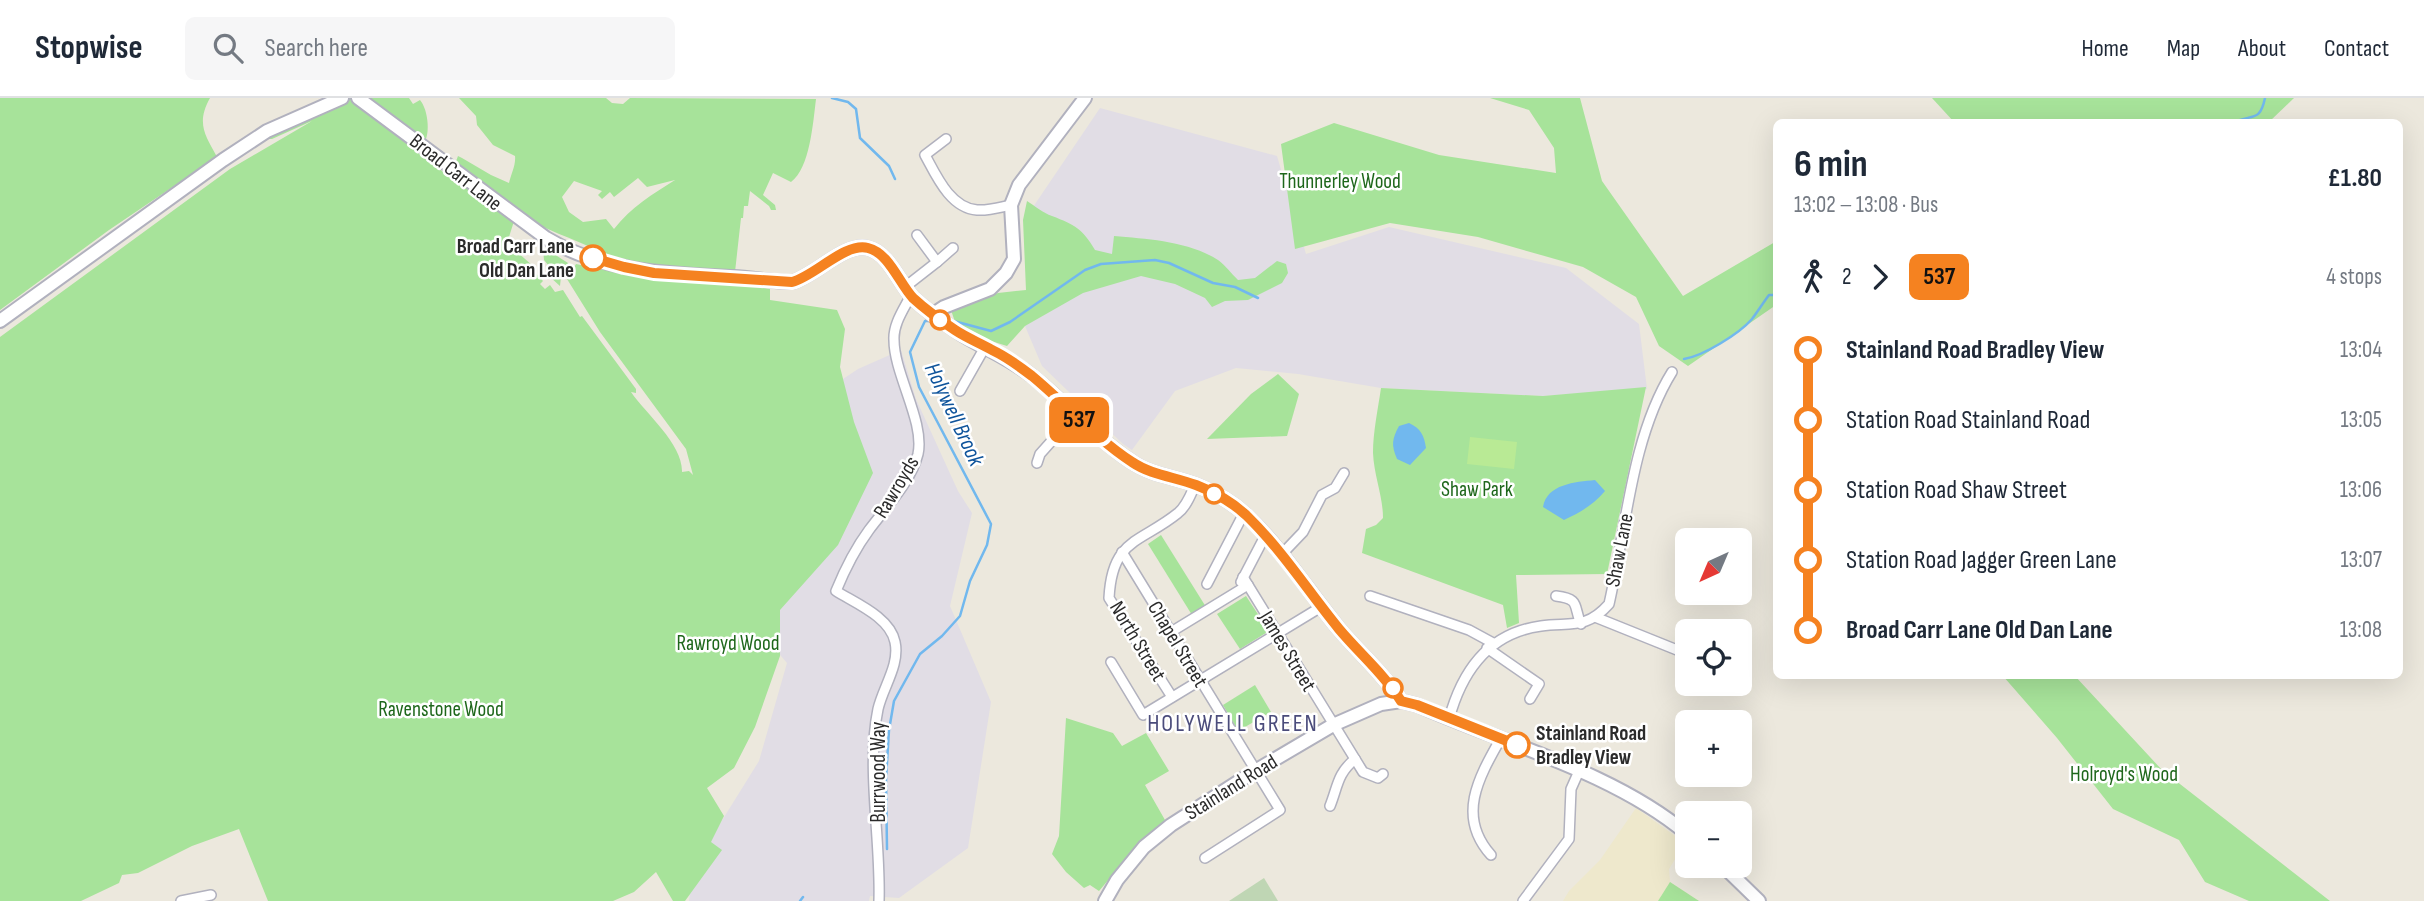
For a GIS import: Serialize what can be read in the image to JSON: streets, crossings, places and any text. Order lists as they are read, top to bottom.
{
  "streets": {
    "street": [
      "Broad Carr Lane",
      "Rawroyds",
      "Shaw Lane",
      "North Street",
      "Chapel Street",
      "James Street",
      "Burrwood Way",
      "Stainland Road"
    ]
  },
  "crossings": [
    ["Broad Carr Lane", "Rawroyds"],
    ["Broad Carr Lane", "Stainland Road"],
    ["Rawroyds", "Burrwood Way"],
    ["North Street", "Chapel Street"],
    ["Chapel Street", "Stainland Road"],
    ["James Street", "Stainland Road"]
  ],
  "districts": ["HOLYWELL GREEN"],
  "water": ["Holywell Brook"],
  "parks": [
    "Thunnerley Wood",
    "Shaw Park",
    "Rawroyd Wood",
    "Ravenstone Wood",
    "Holroyd's Wood"
  ],
  "places": ["Broad Carr Lane Old Dan Lane", "Stainland Road Bradley View"],
  "lines": ["bus line 537"],
  "north": "bottom left",
  "page": {
    "header": "Stopwise",
    "search": "Search here",
    "nav": [
      "Home",
      "Map",
      "About",
      "Contact"
    ],
    "on_map": "537",
    "heading": ["6 min", "13:02 – 13:08 · Bus", "£1.80"],
    "legs": ["2", "537", "4 stops"],
    "list": [
      {
        "name": "Stainland Road Bradley View",
        "value": "13:04"
      },
      {
        "name": "Station Road Stainland Road",
        "value": "13:05"
      },
      {
        "name": "Station Road Shaw Street",
        "value": "13:06"
      },
      {
        "name": "Station Road Jagger Green Lane",
        "value": "13:07"
      },
      {
        "name": "Broad Carr Lane Old Dan Lane",
        "value": "13:08"
      }
    ],
    "map_buttons": ["+", "−"]
  }
}
